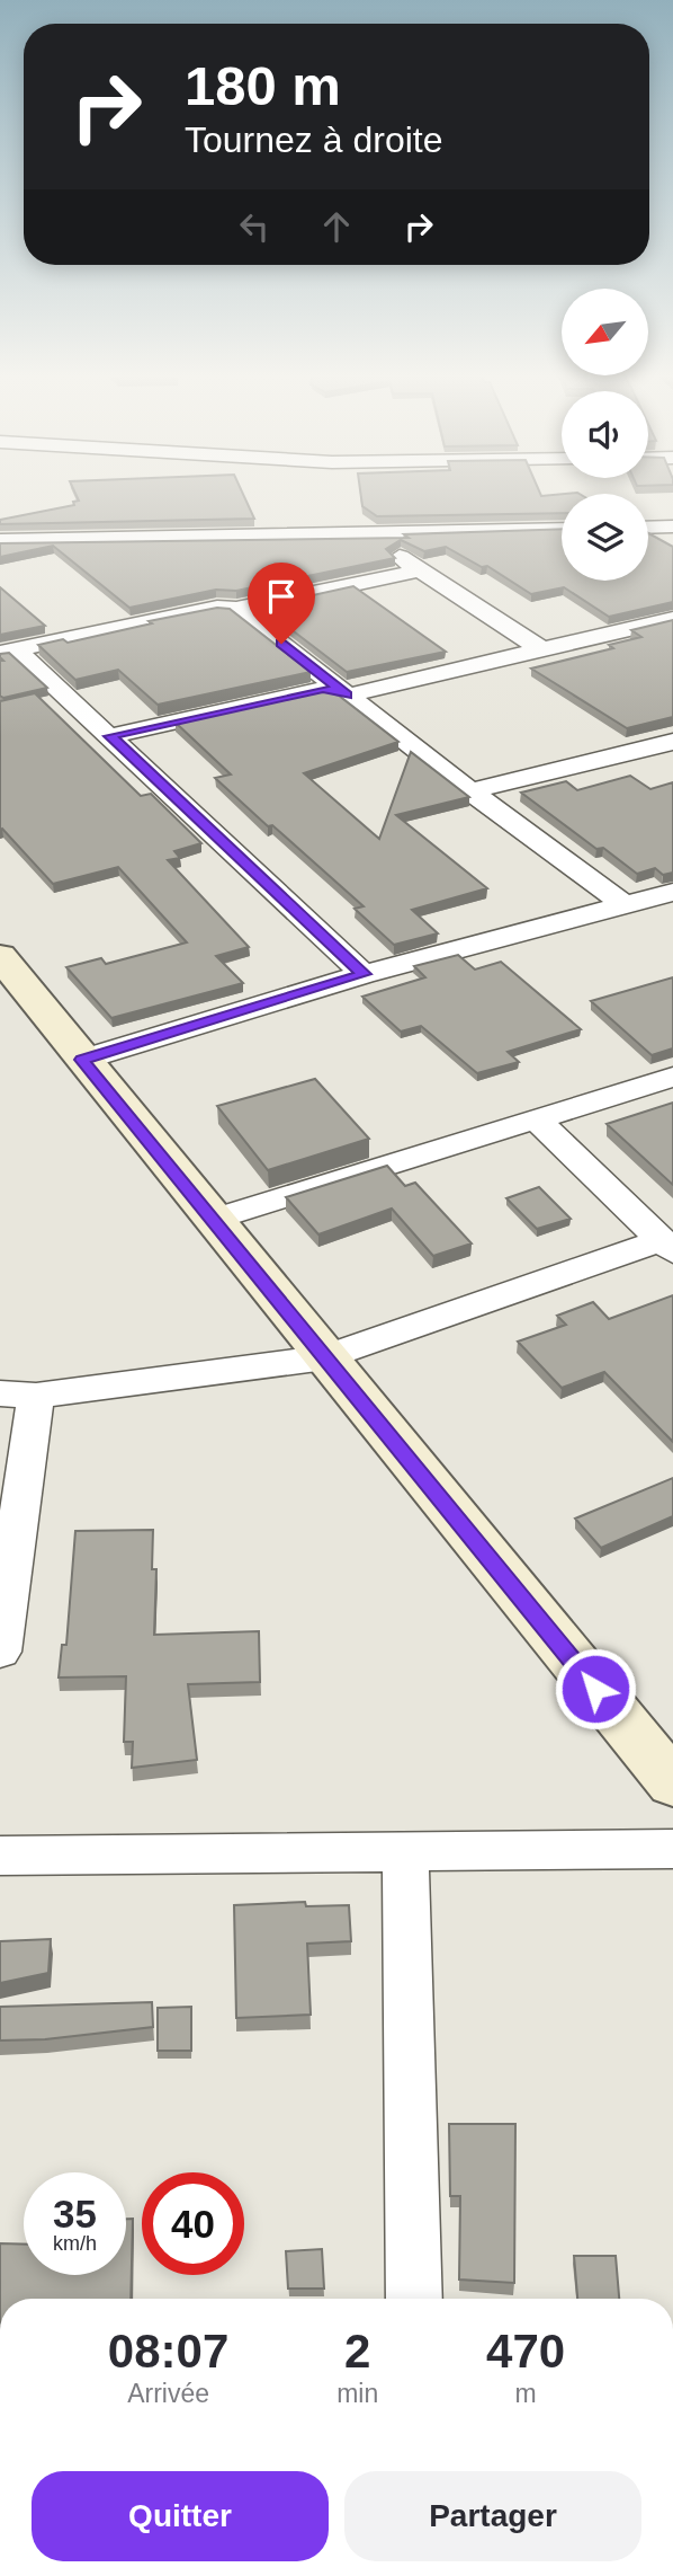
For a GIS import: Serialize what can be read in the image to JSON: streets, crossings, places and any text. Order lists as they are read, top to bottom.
{
  "north": "bottom left",
  "page": {
    "turn": ["180 m", "Tournez à droite"],
    "speed": "35 km/h",
    "limit": "40",
    "eta": [
      "08:07",
      "Arrivée",
      "2",
      "min",
      "470",
      "m"
    ],
    "buttons": ["Quitter", "Partager"]
  }
}
